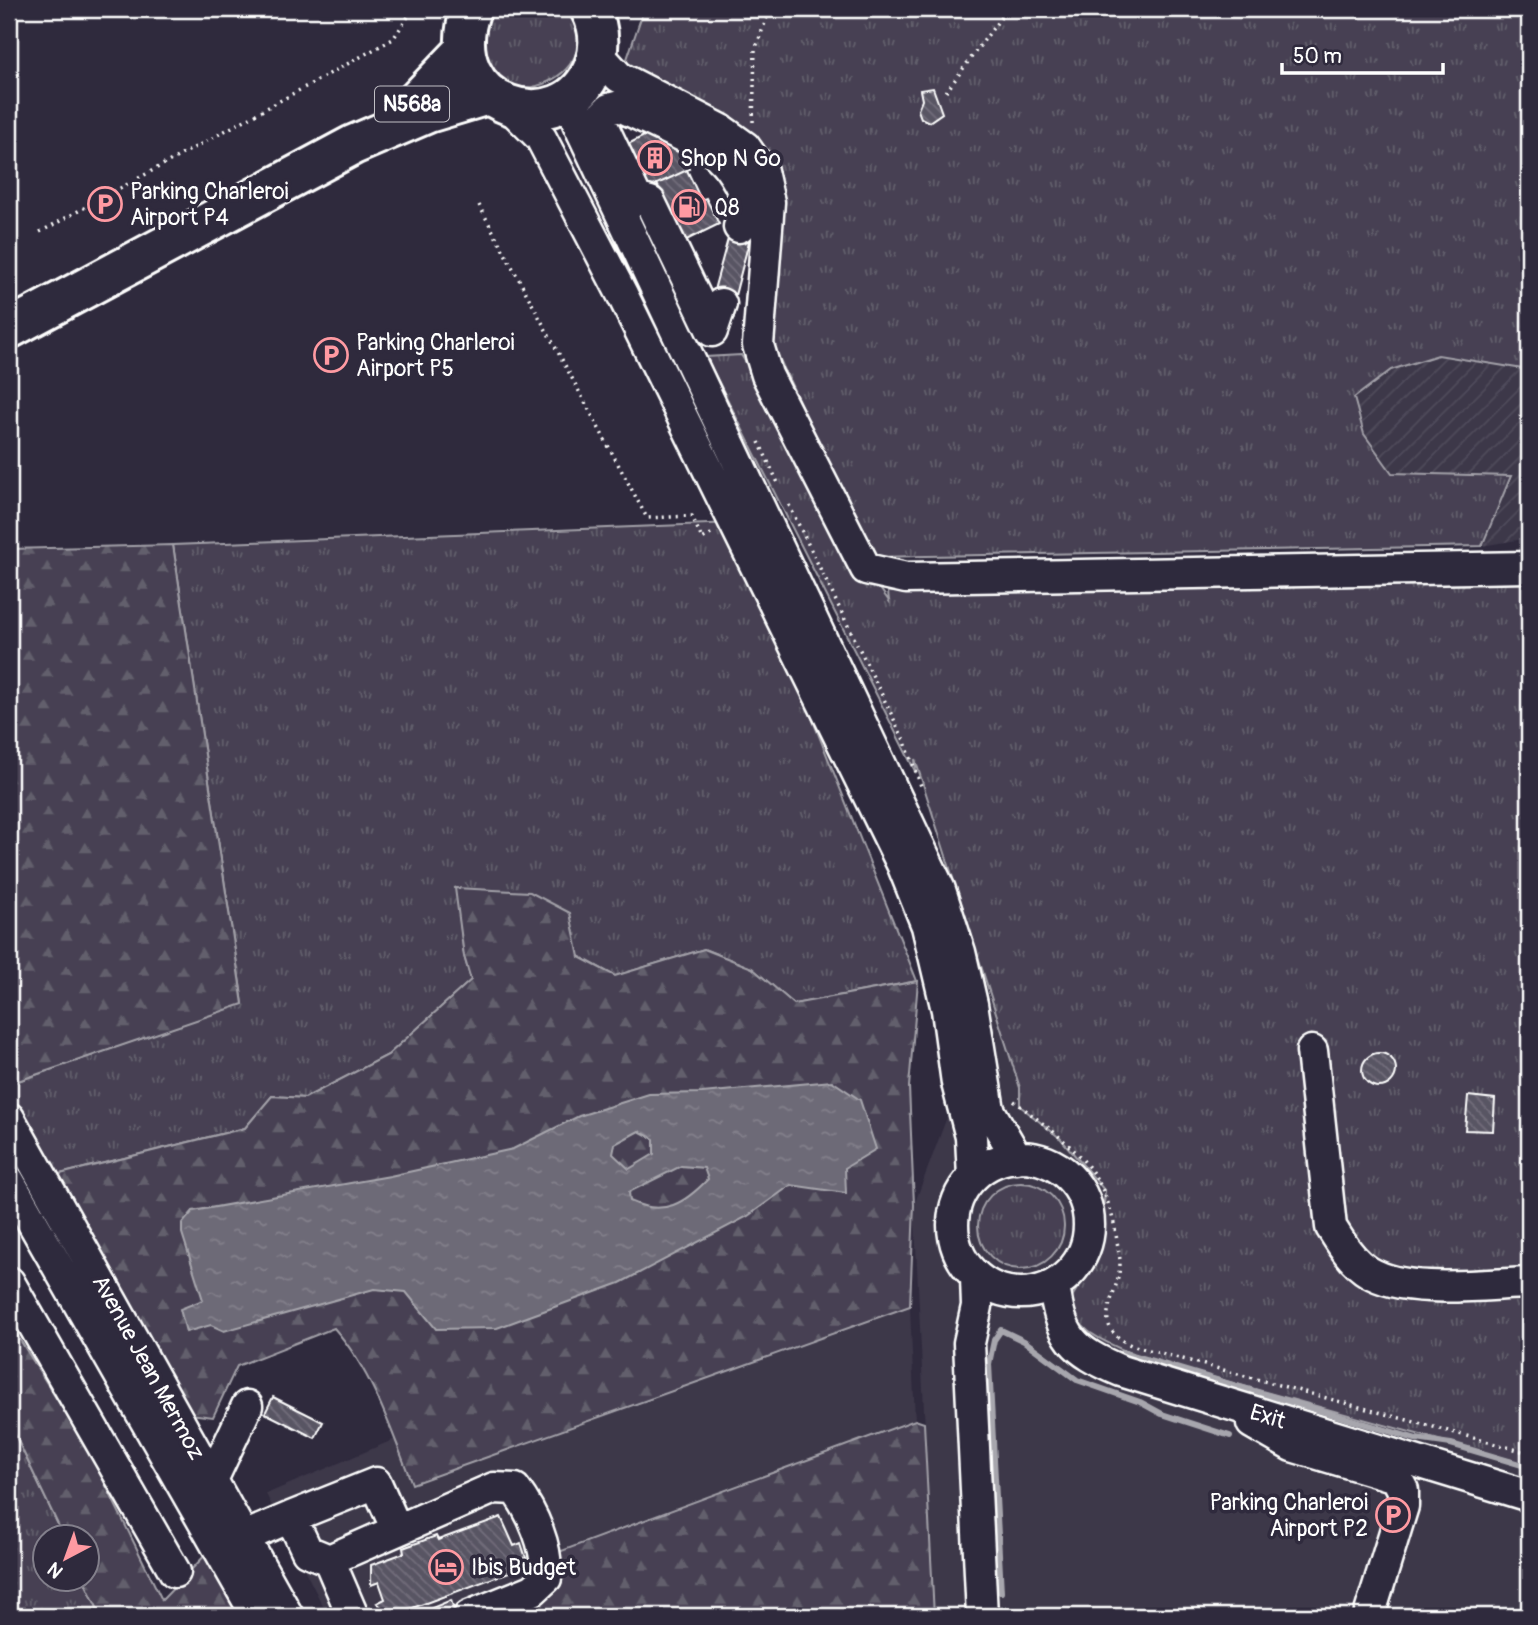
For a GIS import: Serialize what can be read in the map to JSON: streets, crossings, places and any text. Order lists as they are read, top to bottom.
{
  "streets": {
    "main road": ["N568a"],
    "street": ["Avenue Jean Mermoz", "Exit"]
  },
  "places": {
    "building": ["Shop N Go"],
    "parking": ["Parking Charleroi Airport P4", "Parking Charleroi Airport P5", "Parking Charleroi Airport P2"],
    "fuel station": ["Q8"],
    "hotel": ["Ibis Budget"]
  },
  "scale_bar": "50 m",
  "north": "bottom left"
}
